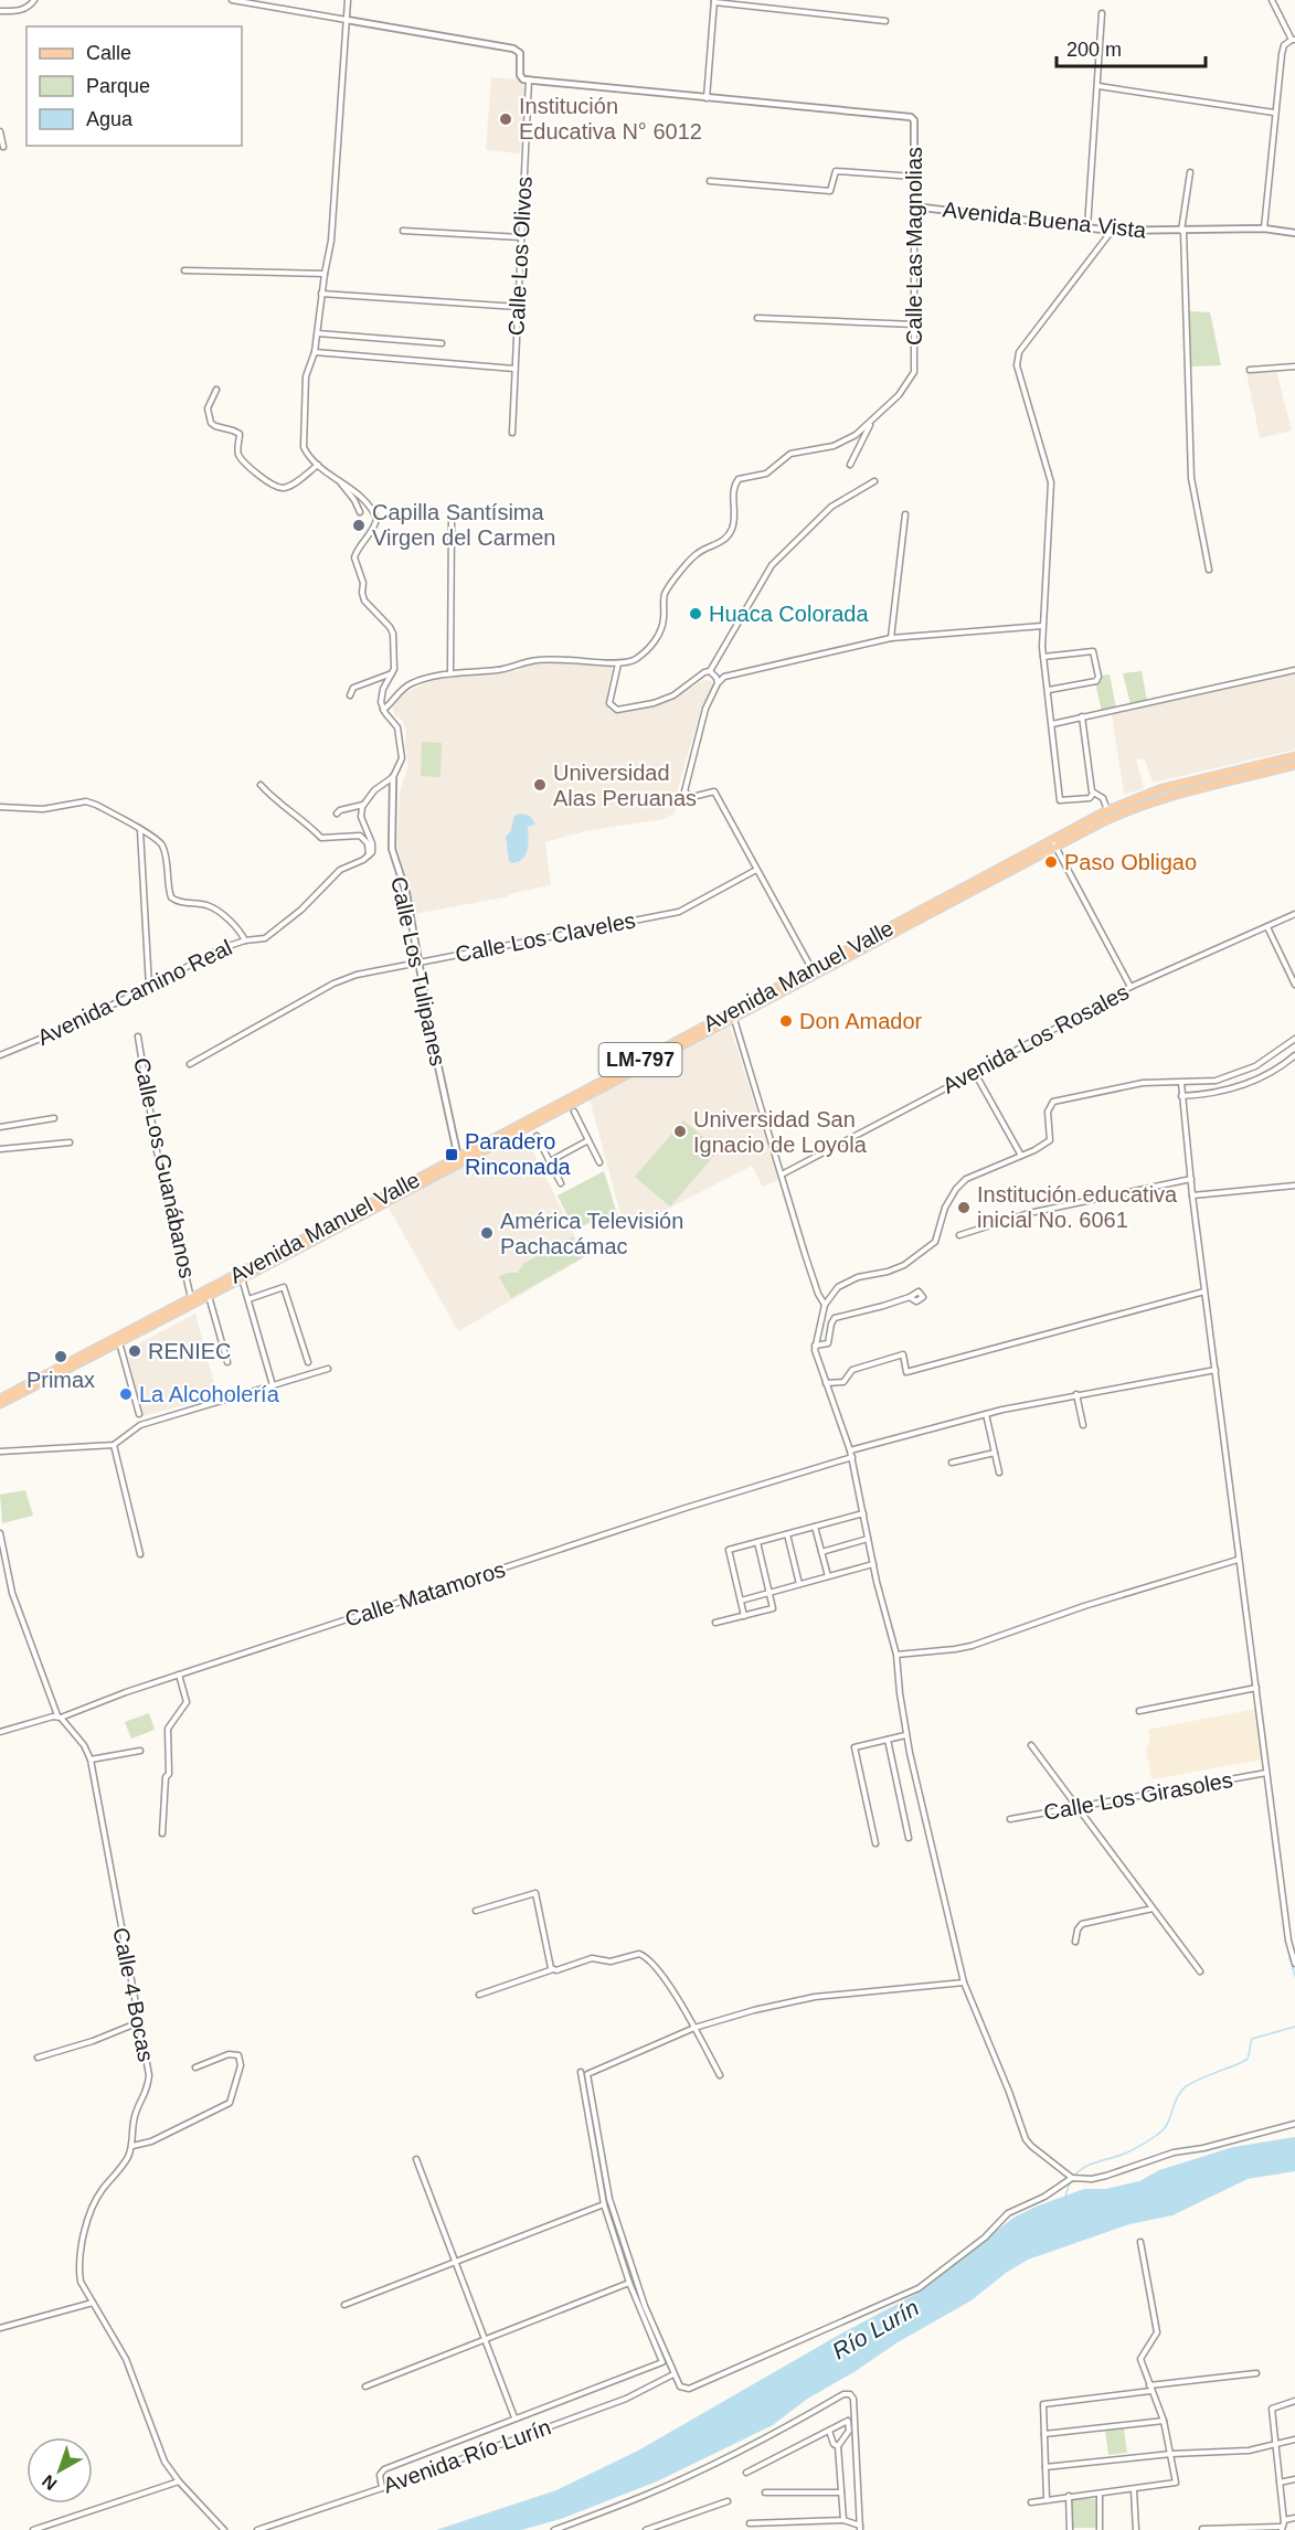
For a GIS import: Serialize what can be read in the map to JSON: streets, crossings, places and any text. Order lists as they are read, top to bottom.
{
  "streets": {
    "main road": ["Avenida Manuel Valle", "LM-797"],
    "street": [
      "Avenida Buena Vista",
      "Calle Las Magnolias",
      "Calle Los Olivos",
      "Calle Los Claveles",
      "Calle Los Tulipanes",
      "Avenida Camino Real",
      "Avenida Los Rosales",
      "Calle Los Guanábanos",
      "Calle Matamoros",
      "Calle Los Girasoles",
      "Calle 4 Bocas",
      "Avenida Río Lurín"
    ]
  },
  "crossings": [
    ["Avenida Buena Vista", "Calle Las Magnolias"],
    ["Calle Los Claveles", "Calle Los Tulipanes"],
    ["Calle Los Tulipanes", "Avenida Manuel Valle"],
    ["Avenida Manuel Valle", "Calle Los Guanábanos"],
    ["Calle Matamoros", "Calle 4 Bocas"]
  ],
  "water": ["Río Lurín"],
  "places": {
    "other": [
      "Institución Educativa N° 6012",
      "Capilla Santísima Virgen del Carmen",
      "Huaca Colorada",
      "Universidad Alas Peruanas",
      "Paso Obligao",
      "Don Amador",
      "Universidad San Ignacio de Loyola",
      "Institución educativa inicial No. 6061",
      "América Televisión Pachacámac",
      "RENIEC",
      "Primax",
      "La Alcoholería"
    ],
    "transit": ["Paradero Rinconada"]
  },
  "legend": ["Calle", "Parque", "Agua"],
  "scale_bar": "200 m",
  "north": "bottom left"
}
